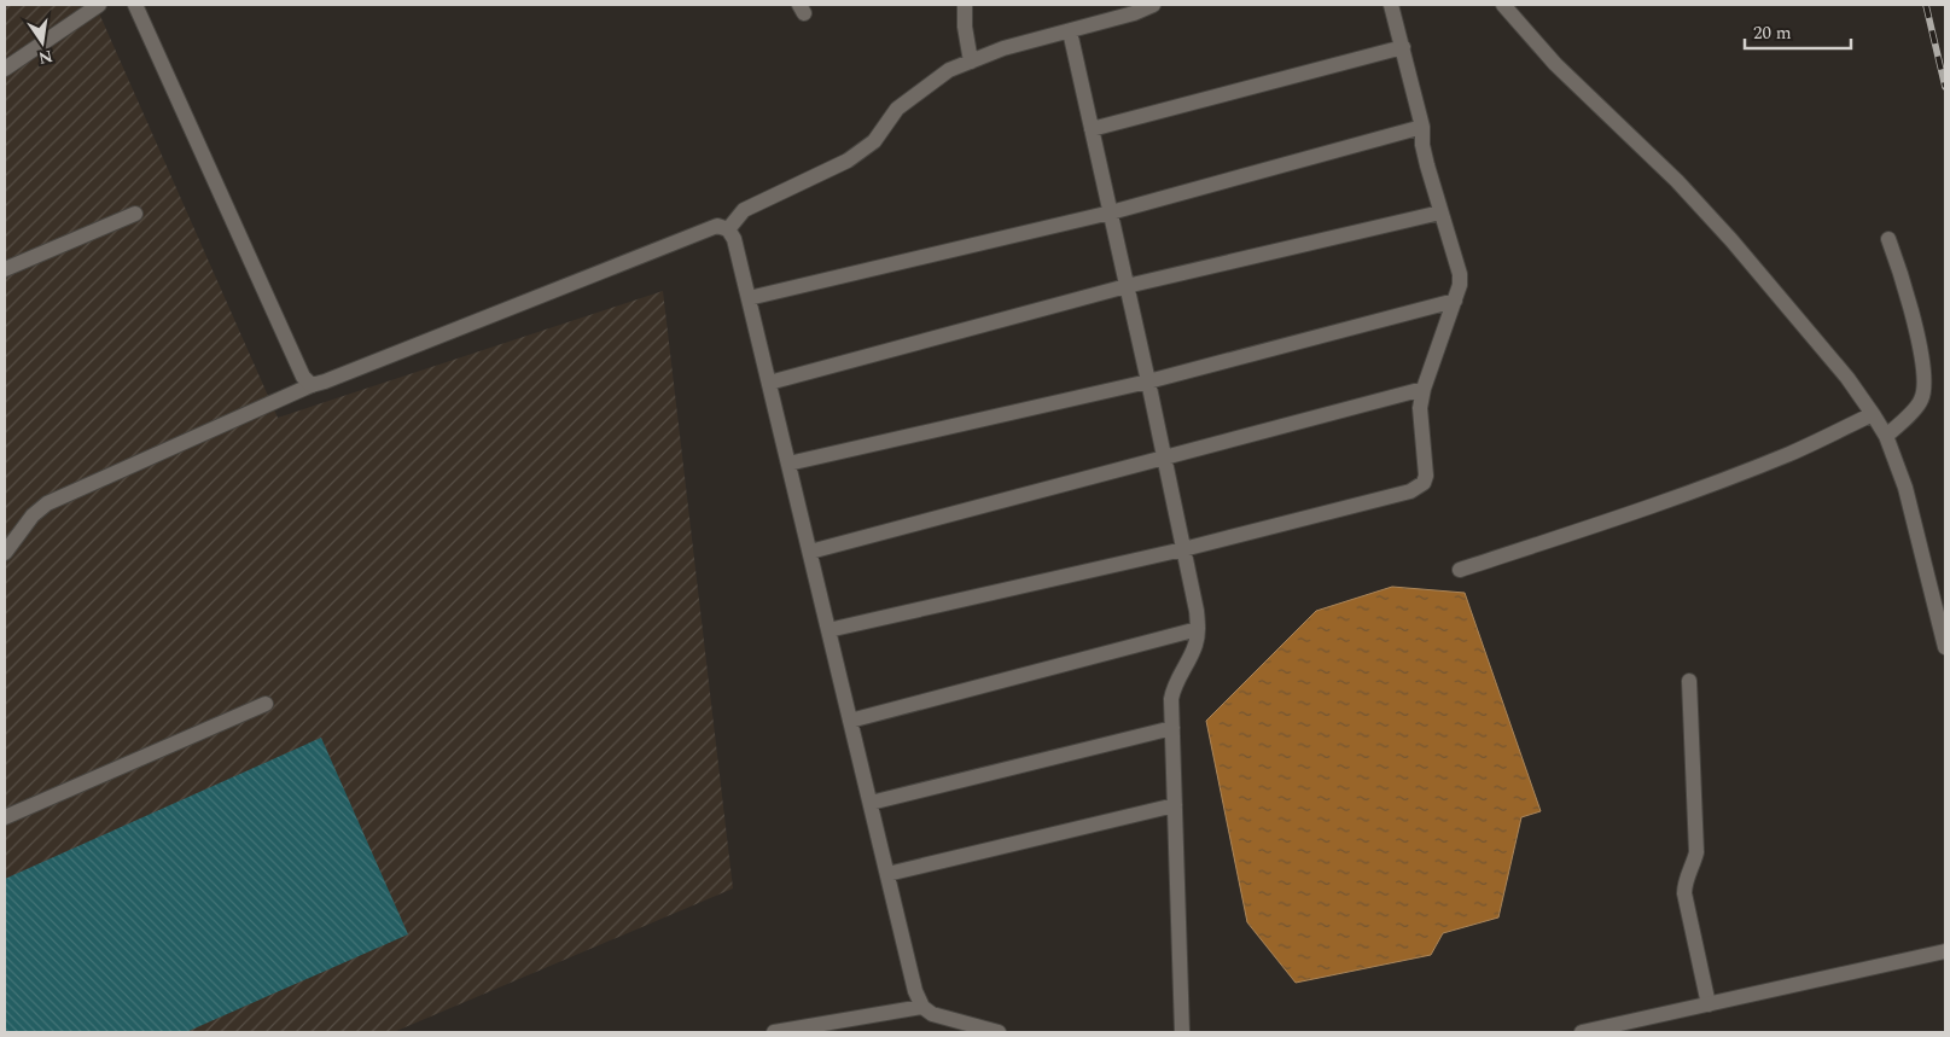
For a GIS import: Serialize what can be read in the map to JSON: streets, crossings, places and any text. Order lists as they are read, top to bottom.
{
  "scale_bar": "20 m",
  "north": "bottom"
}
